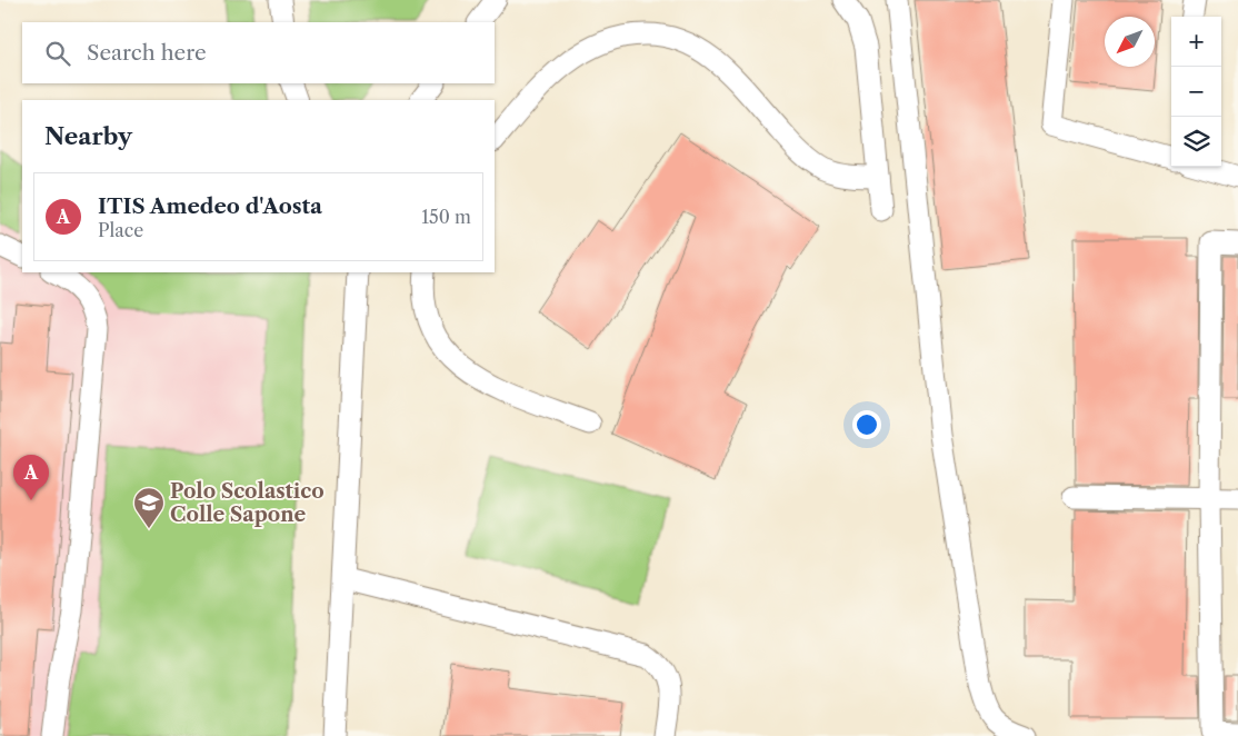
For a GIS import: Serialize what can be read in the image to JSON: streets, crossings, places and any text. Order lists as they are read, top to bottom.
{
  "places": {
    "school or university": ["Polo Scolastico Colle Sapone"]
  },
  "north": "bottom left",
  "page": {
    "map_buttons": ["+", "−"],
    "search": "Search here",
    "heading": "Nearby",
    "list": [
      {
        "mark": "A",
        "name": "ITIS Amedeo d'Aosta",
        "note": "Place",
        "value": "150 m"
      }
    ],
    "pins": "A"
  }
}
